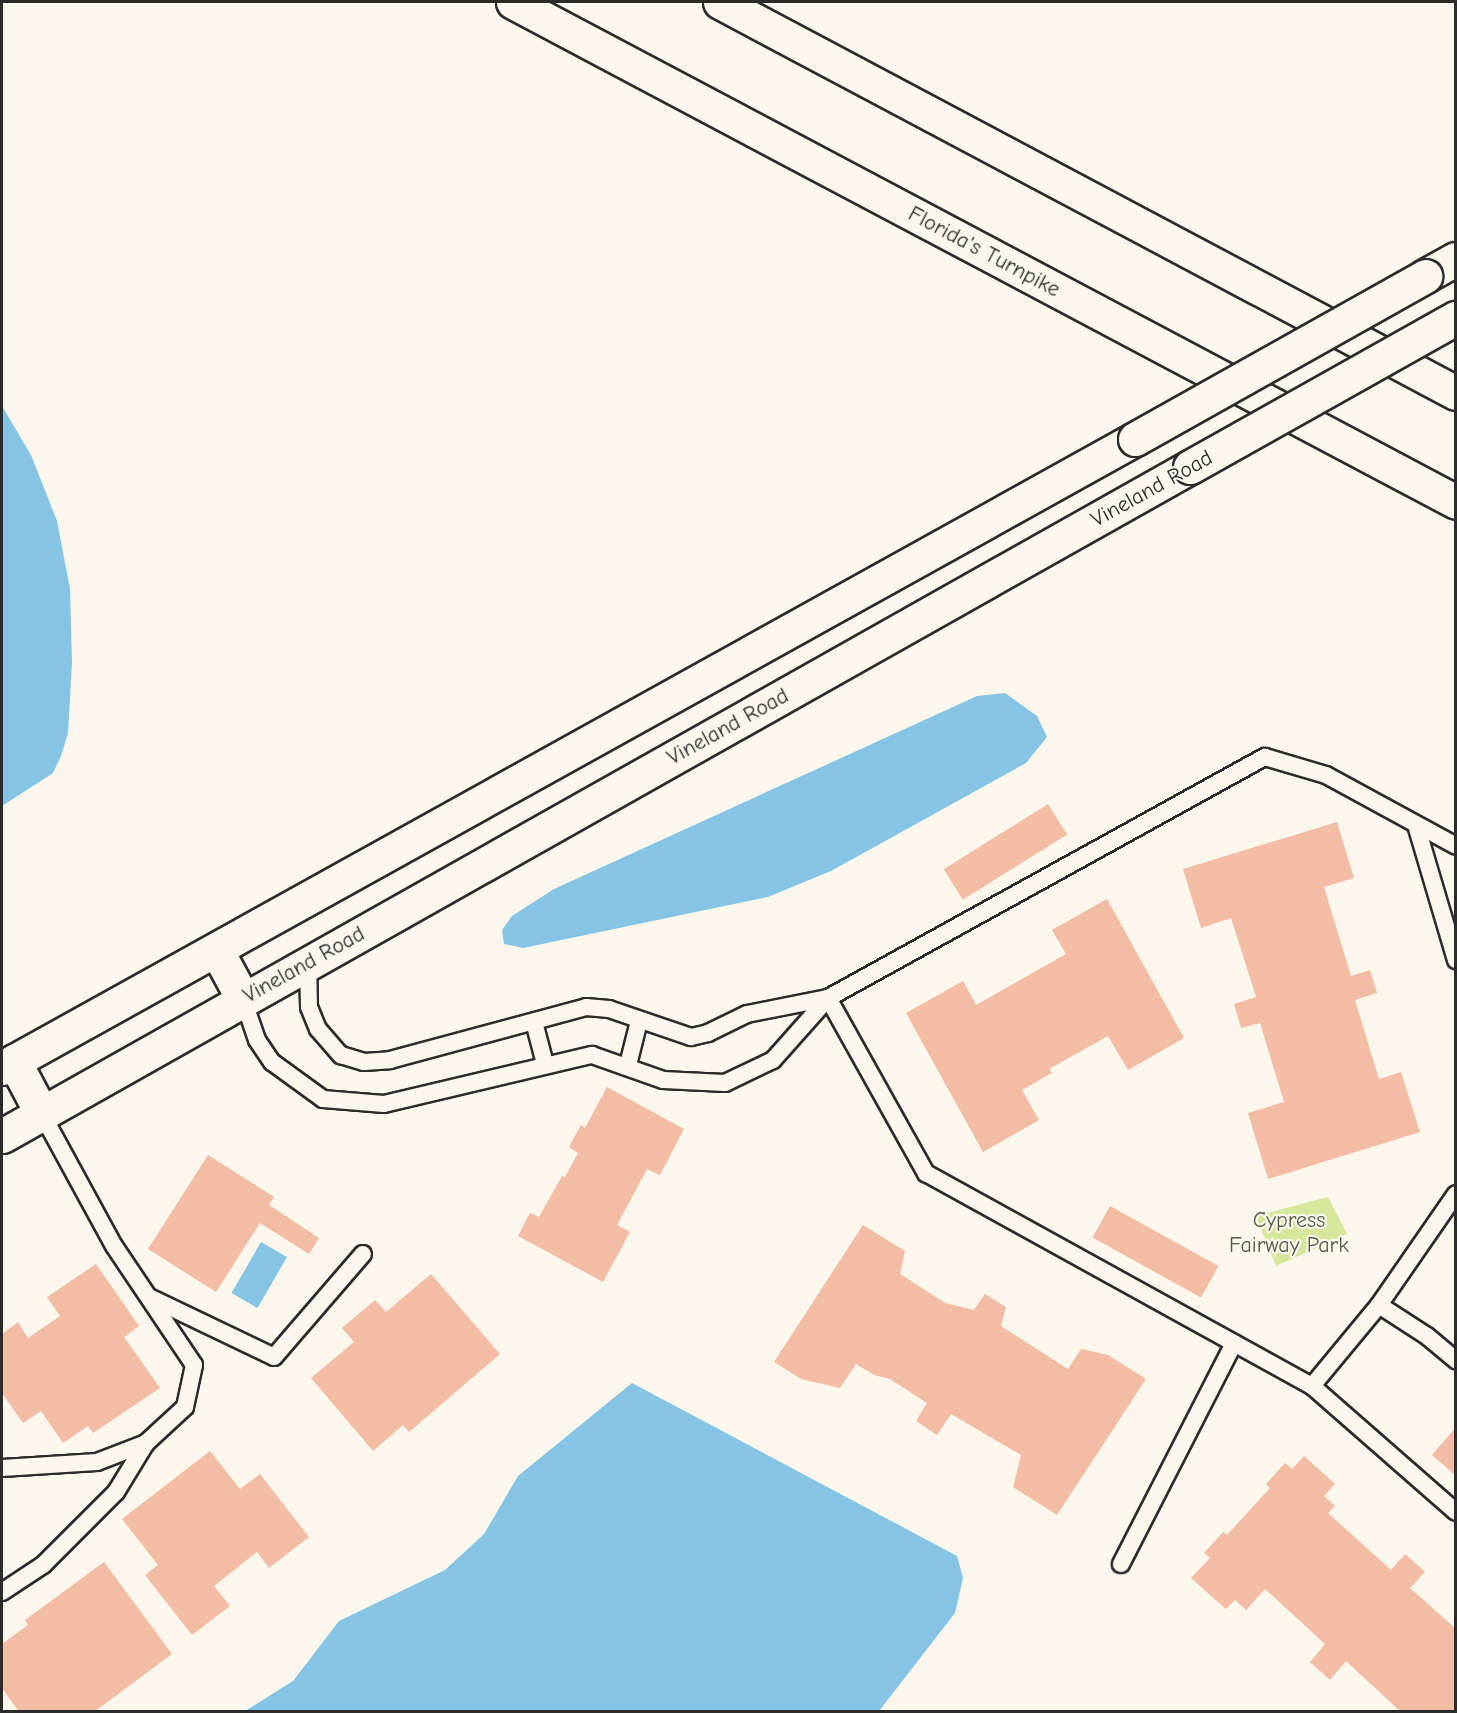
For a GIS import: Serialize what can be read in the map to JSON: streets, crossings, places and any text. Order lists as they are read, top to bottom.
{
  "streets": {
    "main road": ["Florida's Turnpike", "Vineland Road"]
  },
  "parks": ["Cypress Fairway Park"]
}
